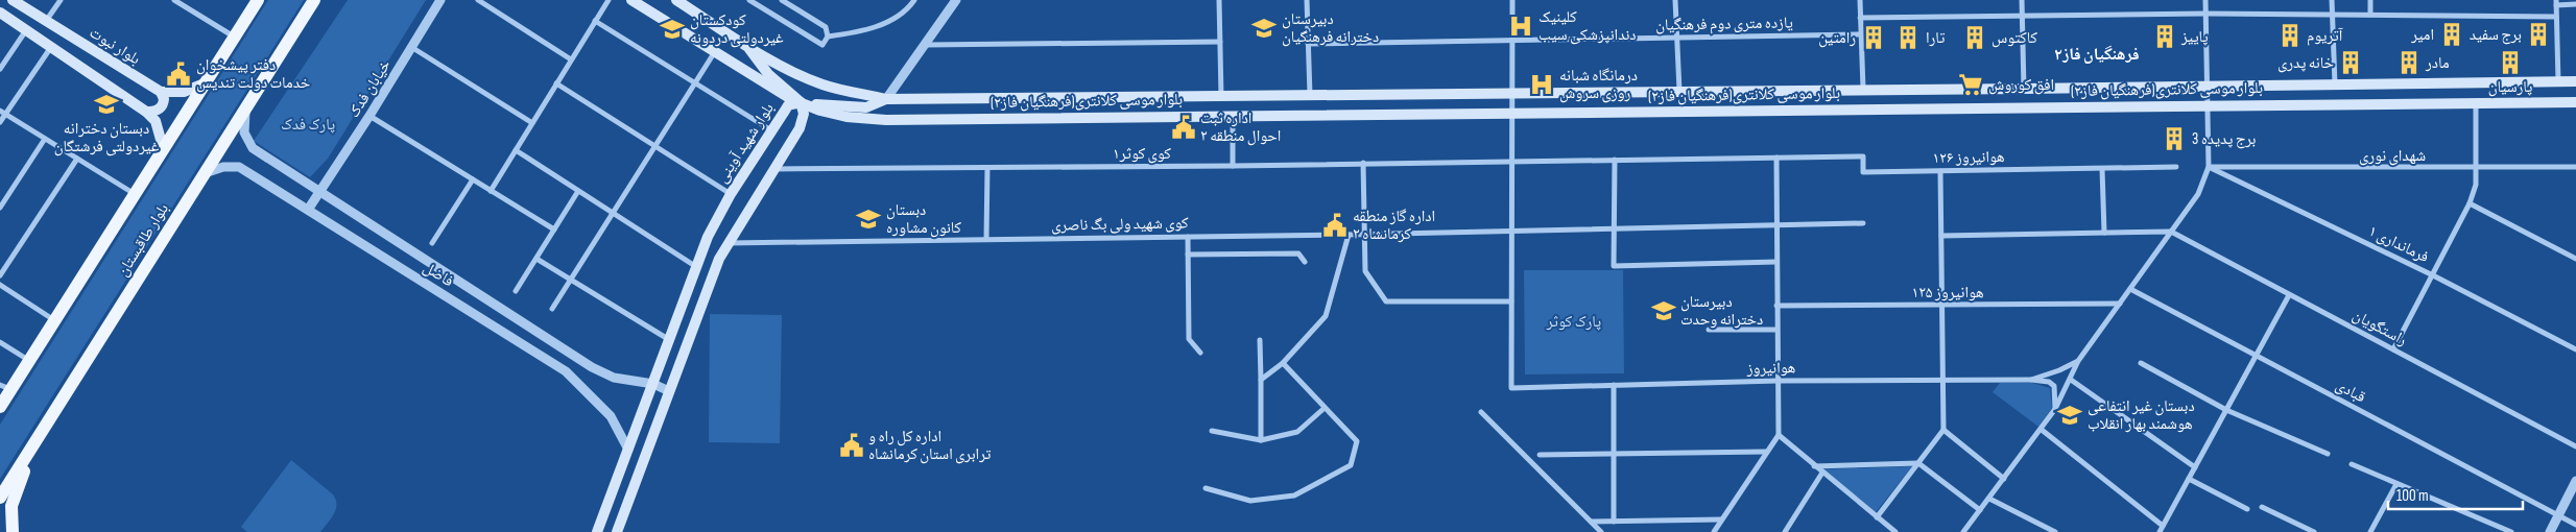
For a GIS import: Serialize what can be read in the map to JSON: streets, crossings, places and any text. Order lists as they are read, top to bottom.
{
  "streets": {
    "main road": [
      "بلوار نبوت",
      "بلوار موسی کلانتری(فرهنگیان فاز۲)",
      "بلوار شهید آوینی",
      "بلوار طاقبستان"
    ],
    "street": [
      "یازده متری دوم فرهنگیان",
      "خیابان فدک",
      "کوی کوثر۱",
      "شهدای نوری",
      "هوانیروز ۱۲۶",
      "کوی شهید ولی بگ ناصری",
      "فرمانداری ۱",
      "فاضل",
      "هوانیروز ۱۲۵",
      "راستگویان",
      "هوانیروز",
      "قبادی"
    ]
  },
  "crossings": [
    ["خیابان فدک", "فاضل"],
    ["بلوار موسی کلانتری(فرهنگیان فاز۲)", "بلوار شهید آوینی"],
    ["بلوار شهید آوینی", "فاضل"],
    ["کوی کوثر۱", "هوانیروز ۱۲۶"],
    ["شهدای نوری", "فرمانداری ۱"],
    ["بلوار طاقبستان", "فاضل"]
  ],
  "districts": ["فرهنگیان فاز۲"],
  "parks": ["پارک فدک", "پارک کوثر"],
  "places": {
    "hospital": ["کلینیک دندانپزشکی سیب", "درمانگاه شبانه روزی سروش"],
    "school or university": [
      "دبیرستان دخترانه فرهنگیان",
      "کودکستان غیردولتی دردونه",
      "دبستان دخترانه غیردولتی فرشتگان",
      "دبستان کانون مشاوره",
      "دبیرستان دخترانه وحدت",
      "دبستان غیر انتفاعی هوشمند بهار انقلاب"
    ],
    "building": [
      "امیر",
      "برج سفید",
      "آتریوم",
      "پاییز",
      "رامتین",
      "تارا",
      "کاکتوس",
      "خانه پدری",
      "مادر",
      "پارسیان",
      "برج پدیده 3"
    ],
    "public building": [
      "دفتر پیشخوان خدمات دولت تندیس",
      "اداره ثبت احوال منطقه ۲",
      "اداره گاز منطقه ۲ کرمانشاه",
      "اداره کل راه و ترابری استان کرمانشاه"
    ],
    "supermarket": ["افق کوروش"]
  },
  "scale_bar": "100 m"
}
